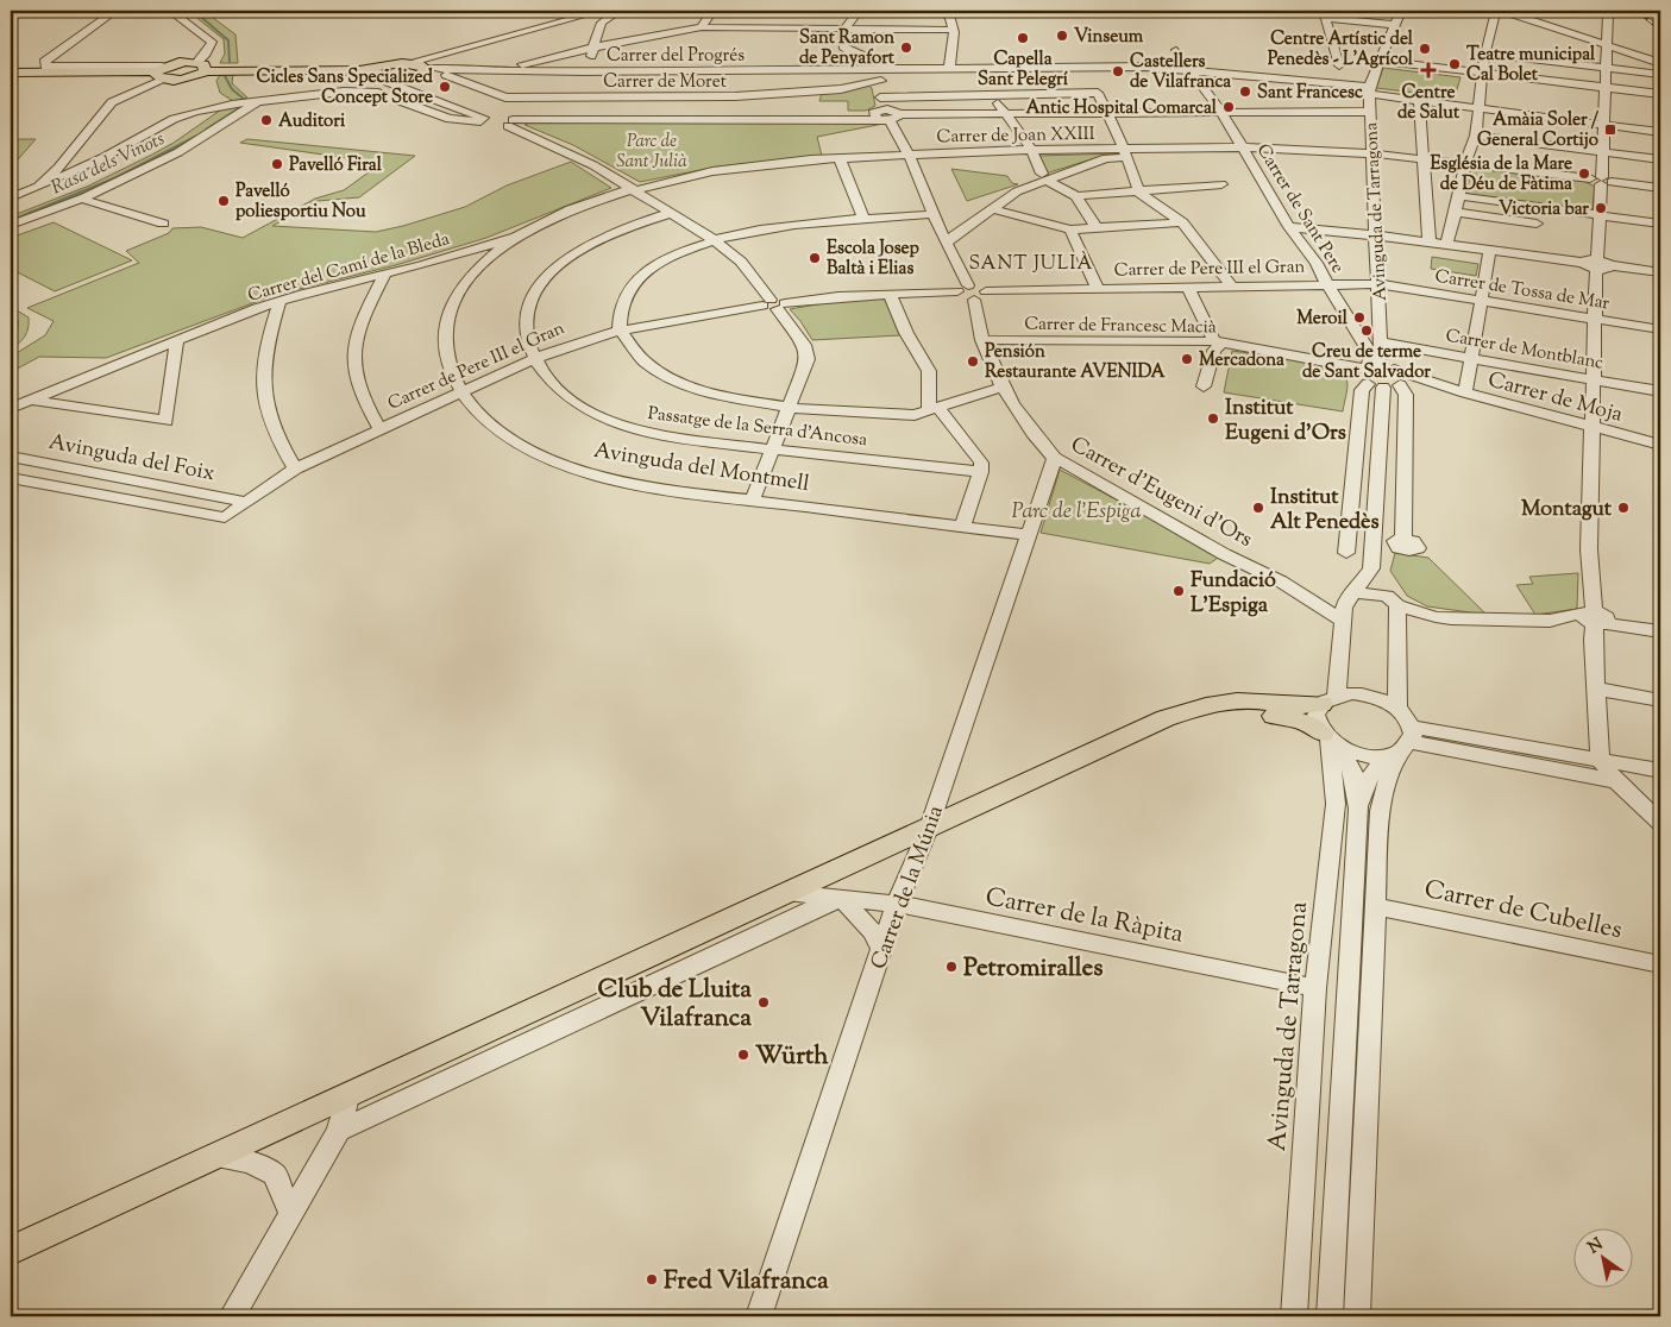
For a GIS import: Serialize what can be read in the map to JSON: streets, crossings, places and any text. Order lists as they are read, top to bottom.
{
  "streets": {
    "street": [
      "Carrer del Progrés",
      "Carrer de Moret",
      "Carrer de Joan XXIII",
      "Carrer de Sant Pere",
      "Avinguda de Tarragona",
      "Carrer del Camí de la Bleda",
      "Carrer de Pere III el Gran",
      "Carrer de Tossa de Mar",
      "Carrer de Francesc Macià",
      "Carrer de Montblanc",
      "Carrer de Moja",
      "Passatge de la Serra d'Ancosa",
      "Avinguda del Foix",
      "Avinguda del Montmell",
      "Carrer d'Eugeni d'Ors",
      "Carrer de la Múnia",
      "Carrer de Cubelles",
      "Carrer de la Ràpita"
    ]
  },
  "crossings": [
    ["Carrer del Progrés", "Carrer de Moret"],
    ["Carrer del Progrés", "Carrer de Sant Pere"],
    ["Carrer de Joan XXIII", "Carrer del Camí de la Bleda"],
    ["Carrer de Joan XXIII", "Carrer d'Eugeni d'Ors"],
    ["Carrer de Sant Pere", "Avinguda de Tarragona"],
    ["Carrer de Sant Pere", "Carrer de Pere III el Gran"],
    ["Carrer de Sant Pere", "Carrer de Francesc Macià"],
    ["Carrer de Sant Pere", "Carrer de Moja"],
    ["Avinguda de Tarragona", "Carrer de Pere III el Gran"],
    ["Avinguda de Tarragona", "Carrer de Tossa de Mar"],
    ["Avinguda de Tarragona", "Carrer de Francesc Macià"],
    ["Avinguda de Tarragona", "Carrer de Montblanc"],
    ["Avinguda de Tarragona", "Carrer de Moja"],
    ["Avinguda de Tarragona", "Carrer de la Ràpita"],
    ["Carrer del Camí de la Bleda", "Avinguda del Montmell"],
    ["Carrer de Pere III el Gran", "Carrer de Tossa de Mar"],
    ["Carrer de Pere III el Gran", "Passatge de la Serra d'Ancosa"],
    ["Carrer de Pere III el Gran", "Avinguda del Foix"],
    ["Carrer de Pere III el Gran", "Avinguda del Montmell"],
    ["Carrer de Pere III el Gran", "Carrer d'Eugeni d'Ors"],
    ["Carrer de Francesc Macià", "Carrer de Moja"],
    ["Carrer de Francesc Macià", "Carrer d'Eugeni d'Ors"],
    ["Avinguda del Montmell", "Carrer de la Múnia"],
    ["Carrer d'Eugeni d'Ors", "Carrer de la Múnia"],
    ["Carrer de la Múnia", "Carrer de la Ràpita"]
  ],
  "districts": ["SANT JULIÀ"],
  "water": ["Rasa dels Vinots"],
  "parks": ["Parc de Sant Julià", "Parc de l'Espiga"],
  "places": {
    "other": [
      "Vinseum",
      "Capella Sant Pelegrí",
      "Sant Ramon de Penyafort",
      "Centre Artístic del Penedès - L'Agrícol",
      "Teatre municipal Cal Bolet",
      "Castellers de Vilafranca",
      "Cicles Sans Specialized Concept Store",
      "Sant Francesc",
      "Antic Hospital Comarcal",
      "Auditori",
      "Pavelló Firal",
      "Església de la Mare de Déu de Fàtima",
      "Pavelló poliesportiu Nou",
      "Victoria bar",
      "Escola Josep Baltà i Elias",
      "Meroil",
      "Creu de terme de Sant Salvador",
      "Mercadona",
      "Pensión Restaurante AVENIDA",
      "Institut Eugeni d'Ors",
      "Institut Alt Penedès",
      "Montagut",
      "Fundació L'Espiga",
      "Petromiralles",
      "Club de Lluita Vilafranca",
      "Würth",
      "Fred Vilafranca"
    ],
    "health": ["Centre de Salut"],
    "transit": ["Amàia Soler / General Cortijo"]
  },
  "north": "top left"
}
